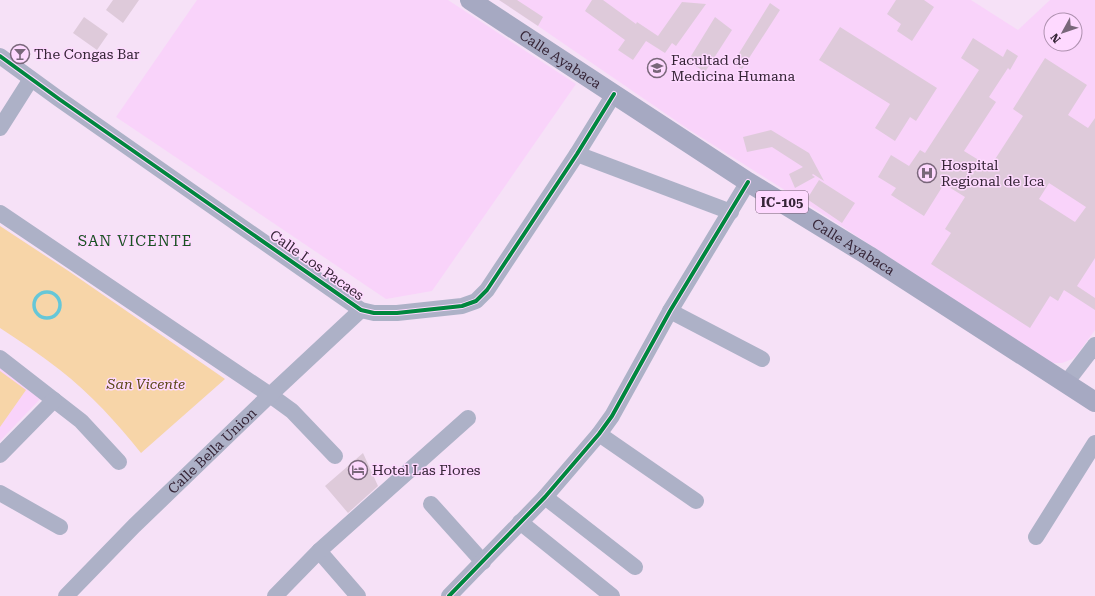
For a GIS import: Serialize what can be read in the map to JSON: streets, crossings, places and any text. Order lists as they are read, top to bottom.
{
  "streets": {
    "main road": ["Calle Ayabaca", "IC-105"],
    "street": ["Calle Los Pacaes", "Calle Bella Union"]
  },
  "crossings": [
    ["Calle Ayabaca", "Calle Los Pacaes"],
    ["Calle Los Pacaes", "Calle Bella Union"]
  ],
  "districts": ["SAN VICENTE"],
  "parks": ["San Vicente"],
  "places": {
    "bar": ["The Congas Bar"],
    "school or university": ["Facultad de Medicina Humana"],
    "hospital": ["Hospital Regional de Ica"],
    "hotel": ["Hotel Las Flores"]
  },
  "north": "bottom left"
}
